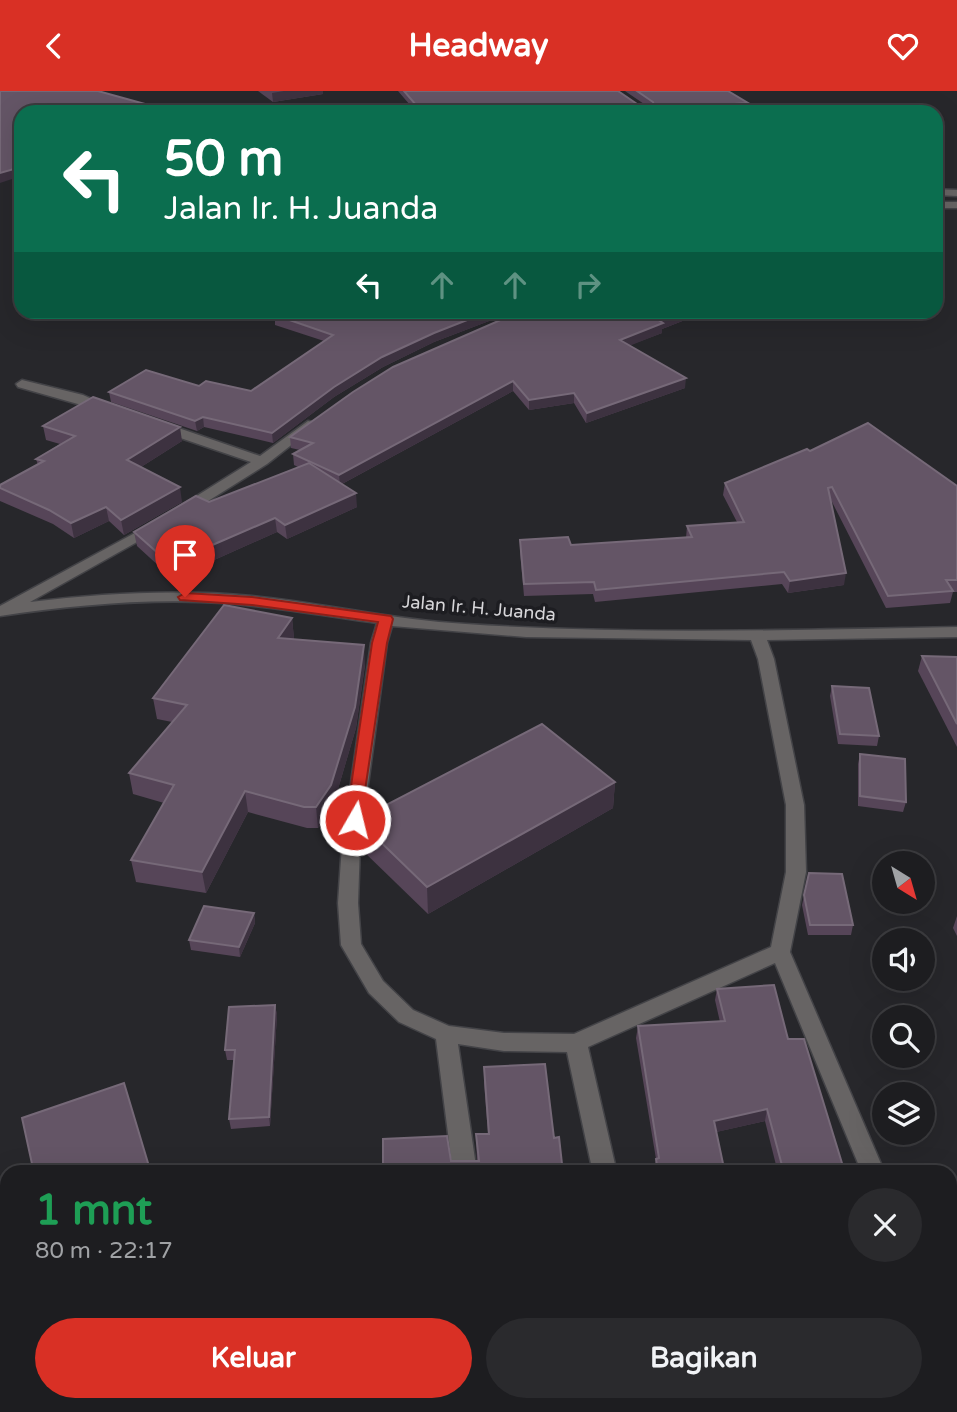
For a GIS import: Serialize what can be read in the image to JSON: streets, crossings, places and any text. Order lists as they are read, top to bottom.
{
  "streets": {
    "street": ["Jalan Ir. H. Juanda"]
  },
  "north": "bottom right",
  "page": {
    "header": "Headway",
    "turn": ["50 m", "Jalan Ir. H. Juanda"],
    "heading": ["1 mnt", "80 m · 22:17"],
    "buttons": ["Keluar", "Bagikan"]
  }
}
